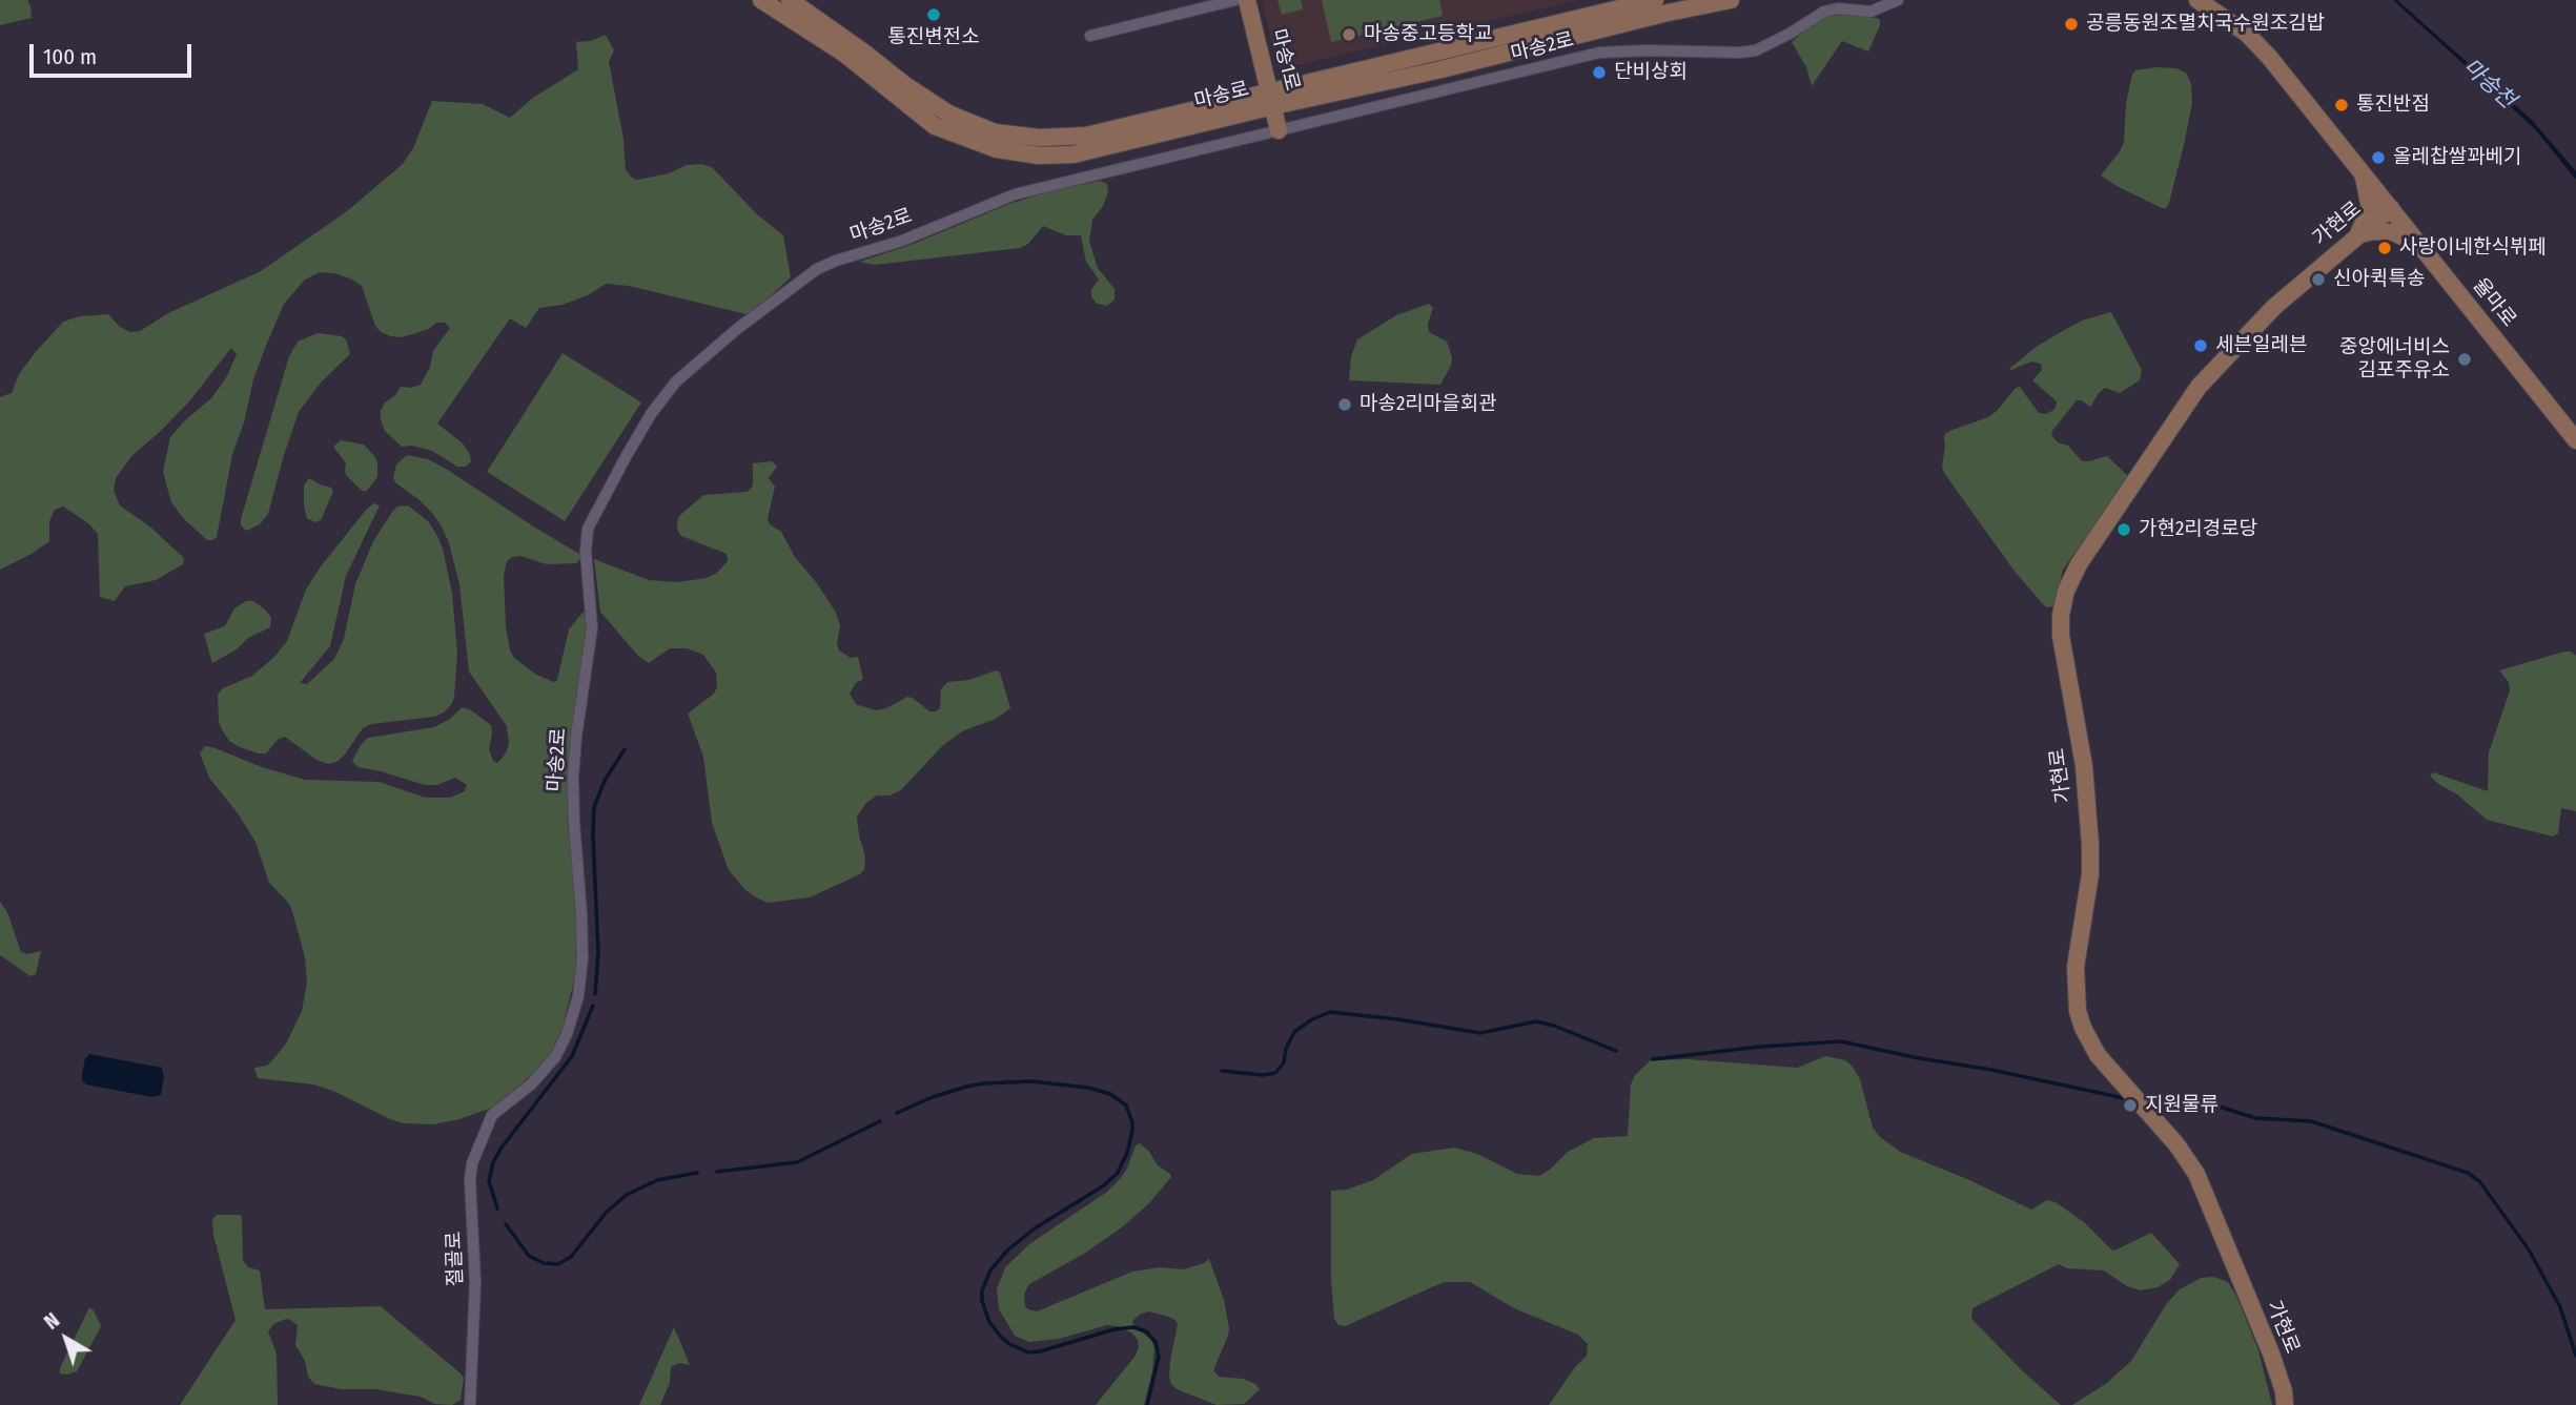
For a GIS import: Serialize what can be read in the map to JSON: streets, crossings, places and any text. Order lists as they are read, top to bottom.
{
  "streets": {
    "street": [
      "마송2로",
      "마송1로",
      "마송로",
      "가현로",
      "율마로",
      "절골로"
    ]
  },
  "crossings": [
    ["마송2로", "마송1로"],
    ["마송2로", "절골로"],
    ["마송1로", "마송로"],
    ["가현로", "율마로"]
  ],
  "water": ["마송천"],
  "places": [
    "통진변전소",
    "공릉동원조멸치국수원조김밥",
    "마송중고등학교",
    "단비상회",
    "통진반점",
    "올레찹쌀꽈베기",
    "사랑이네한식뷔페",
    "신아퀵특송",
    "세븐일레븐",
    "중앙에너비스 김포주유소",
    "마송2리마을회관",
    "가현2리경로당",
    "지원물류"
  ],
  "scale_bar": "100 m",
  "north": "top left"
}
